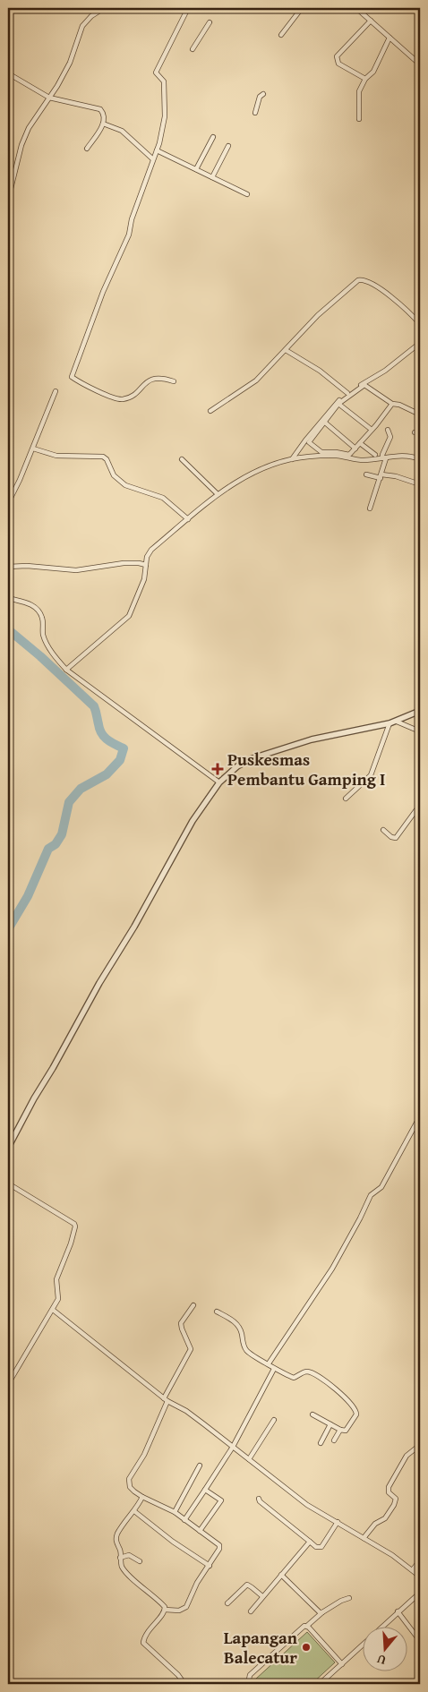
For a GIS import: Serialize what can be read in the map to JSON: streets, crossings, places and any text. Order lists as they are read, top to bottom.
{
  "places": {
    "health": ["Puskesmas Pembantu Gamping I"],
    "other": ["Lapangan Balecatur"]
  },
  "north": "bottom"
}
